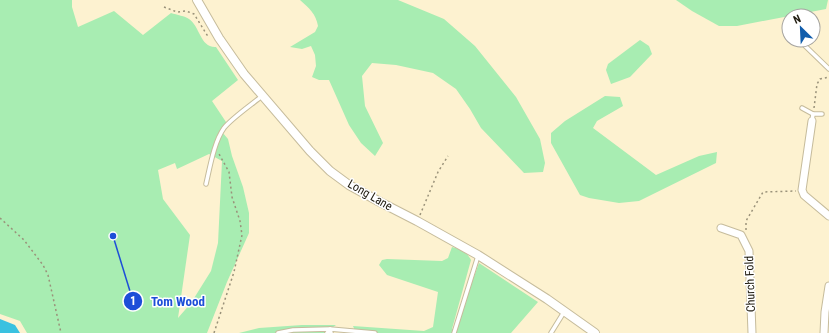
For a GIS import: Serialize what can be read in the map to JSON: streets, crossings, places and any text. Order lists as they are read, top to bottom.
{
  "streets": {
    "street": ["Long Lane", "Church Fold"]
  },
  "places": ["Tom Wood"],
  "north": "top left"
}
